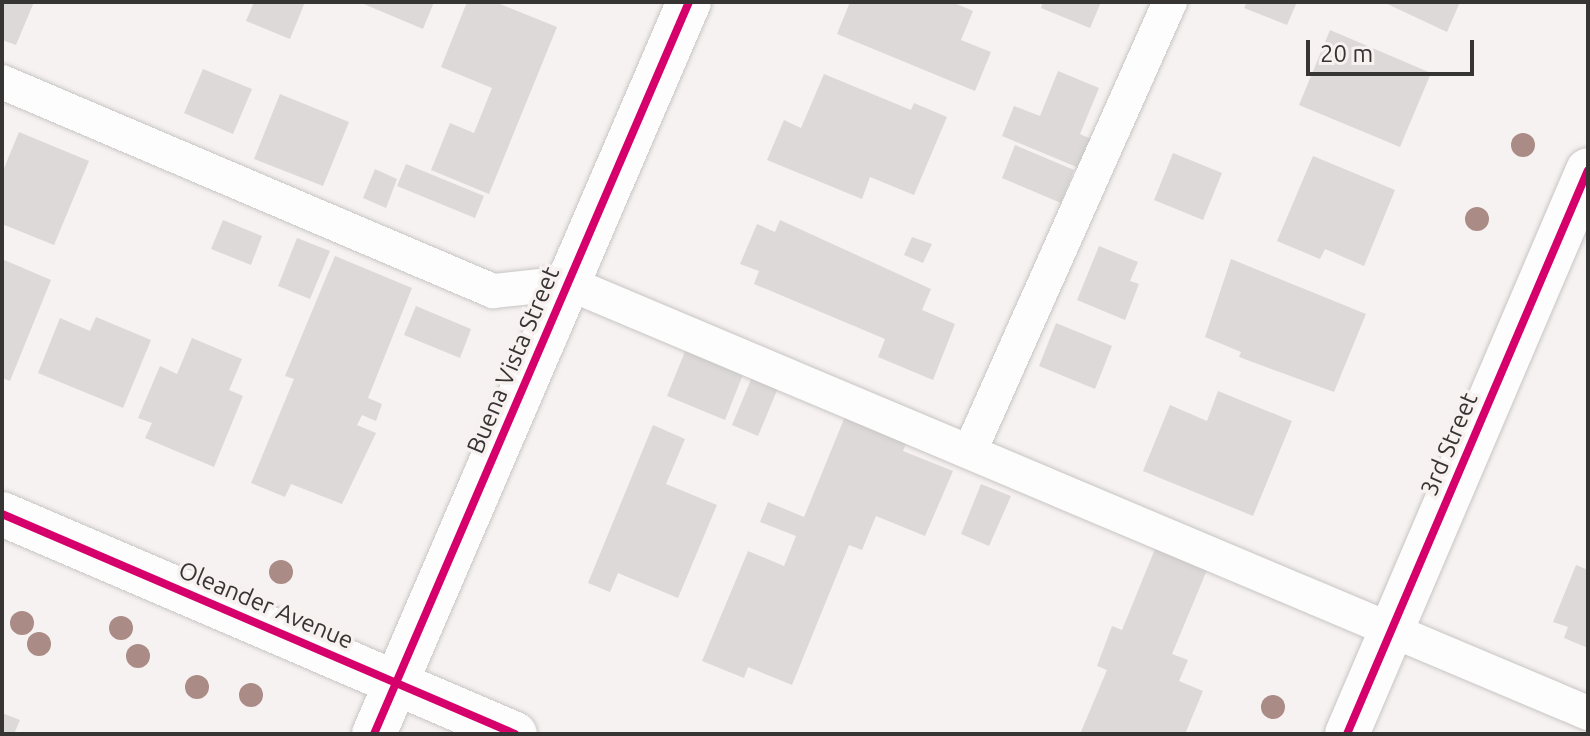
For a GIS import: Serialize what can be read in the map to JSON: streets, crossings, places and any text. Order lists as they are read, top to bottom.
{
  "streets": {
    "street": ["Buena Vista Street", "3rd Street", "Oleander Avenue"]
  },
  "crossings": [
    ["Buena Vista Street", "Oleander Avenue"]
  ],
  "scale_bar": "20 m"
}
